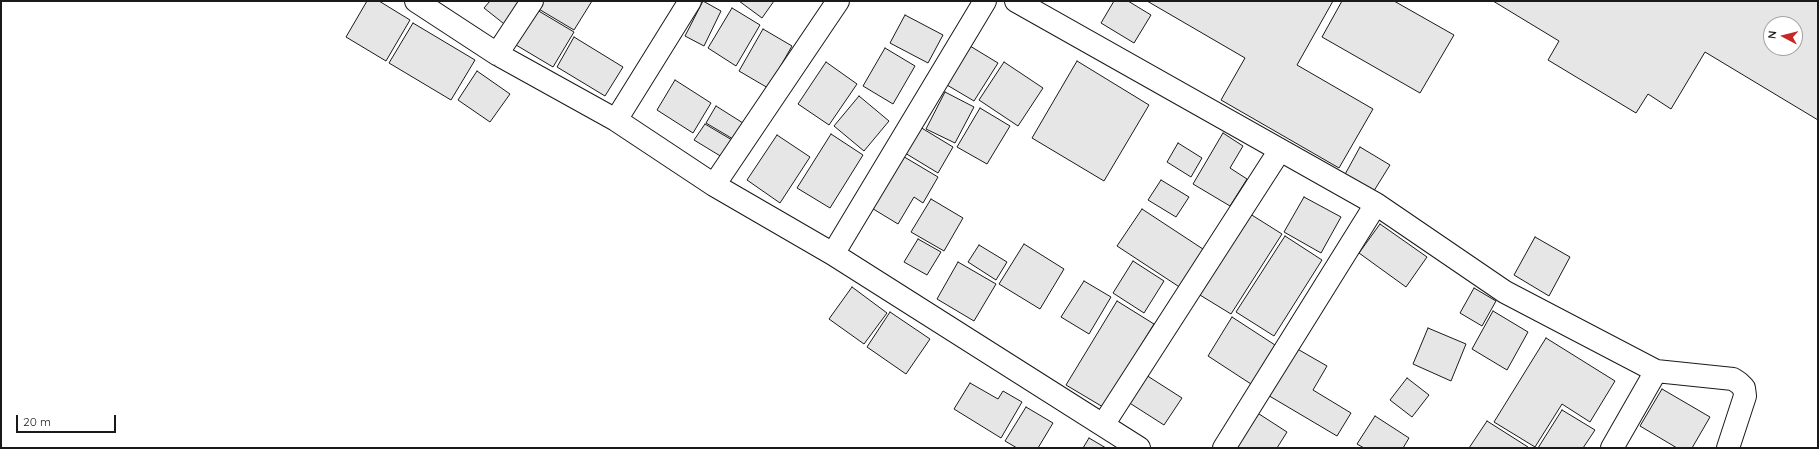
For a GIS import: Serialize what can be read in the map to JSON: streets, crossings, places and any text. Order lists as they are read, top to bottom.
{
  "scale_bar": "20 m",
  "north": "left"
}
